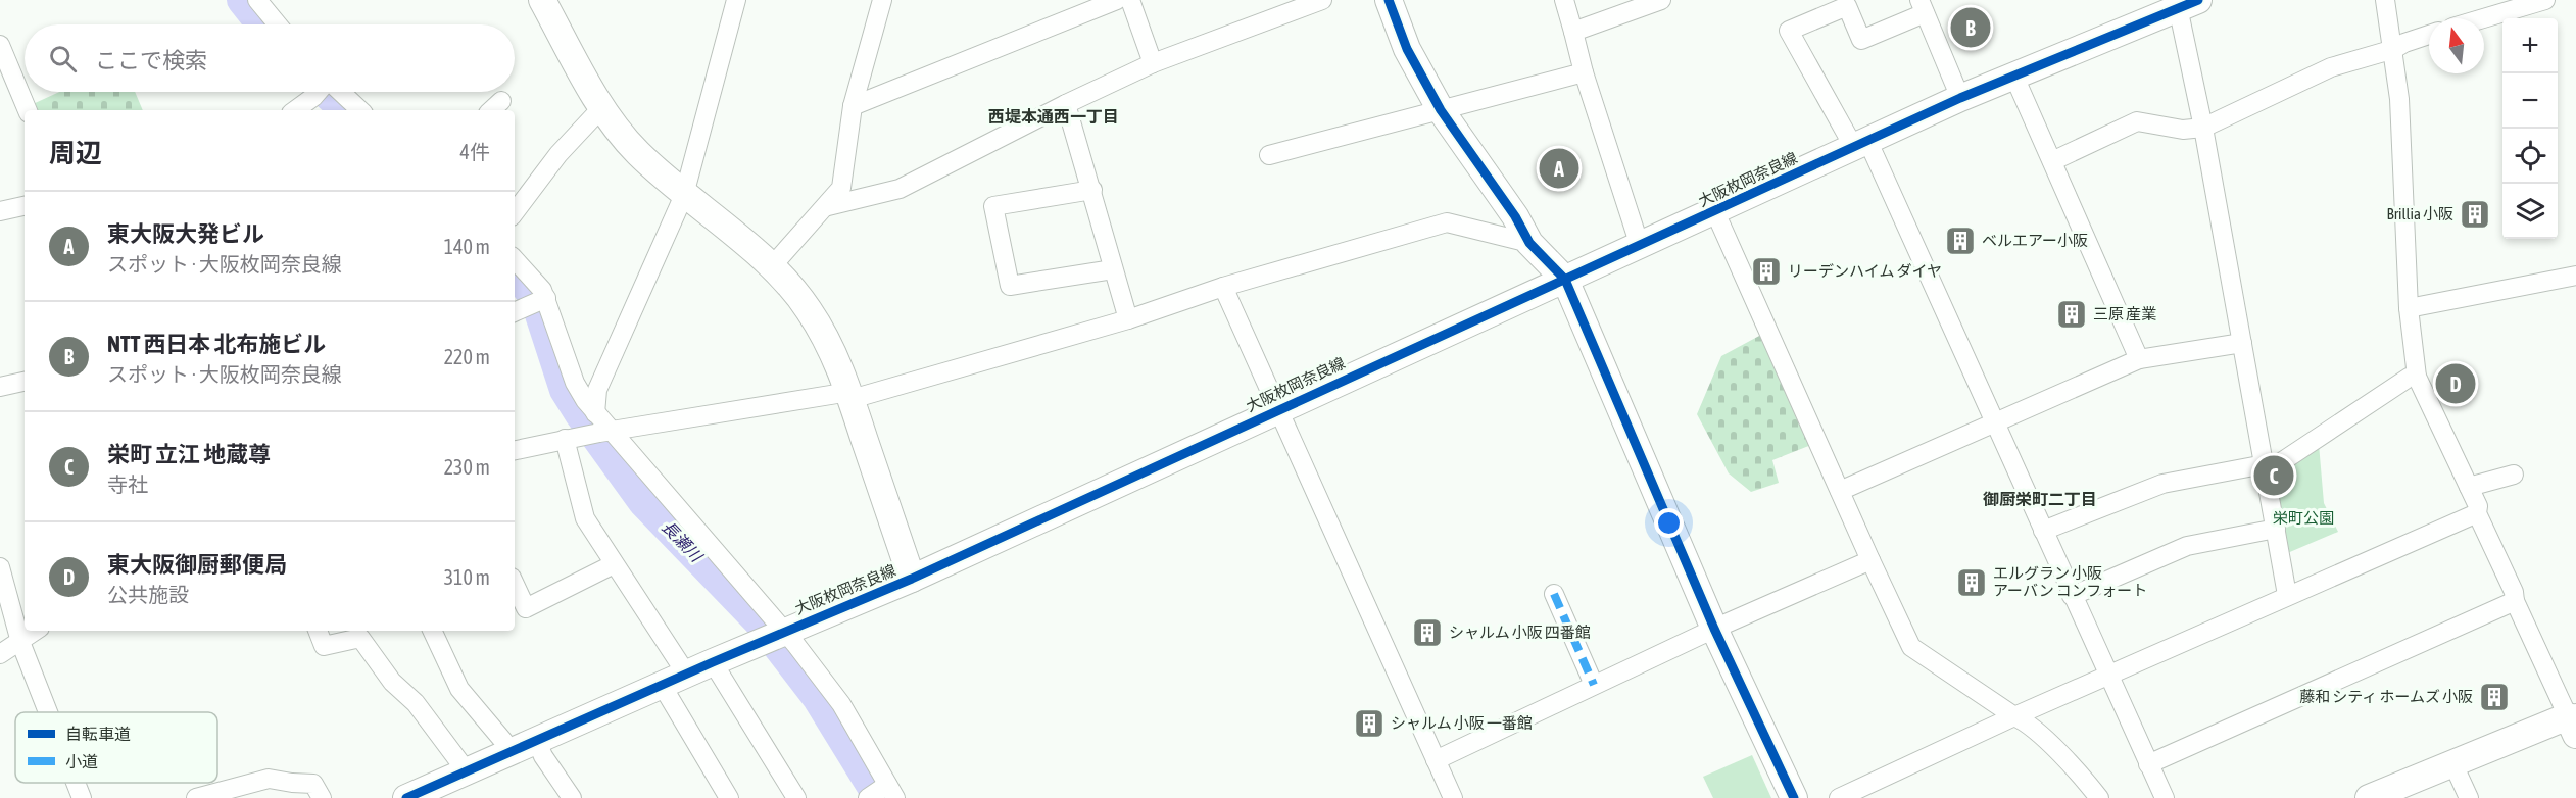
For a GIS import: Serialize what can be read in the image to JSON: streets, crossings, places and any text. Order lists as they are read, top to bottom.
{
  "streets": {
    "main road": ["大阪枚岡奈良線"]
  },
  "districts": ["西堤本通西一丁目", "御厨栄町二丁目"],
  "water": ["長瀬川"],
  "parks": ["栄町公園"],
  "places": {
    "building": [
      "Brillia 小阪",
      "ベルエアー小阪",
      "リーデンハイム ダイヤ",
      "三原 産業",
      "エルグラン 小阪 アーバン コンフォート",
      "シャルム 小阪 四番館",
      "藤和 シティ ホームズ 小阪",
      "シャルム 小阪 一番館"
    ]
  },
  "legend": ["自転車道", "小道"],
  "north": "top",
  "page": {
    "pins": [
      "B",
      "A",
      "D",
      "C"
    ],
    "map_buttons": ["+", "−"],
    "search": "ここで検索",
    "heading": ["周辺", "4件"],
    "list": [
      {
        "mark": "A",
        "name": "東大阪大発ビル",
        "note": "スポット · 大阪枚岡奈良線",
        "value": "140 m"
      },
      {
        "mark": "B",
        "name": "NTT 西日本 北布施ビル",
        "note": "スポット · 大阪枚岡奈良線",
        "value": "220 m"
      },
      {
        "mark": "C",
        "name": "栄町 立江 地蔵尊",
        "note": "寺社",
        "value": "230 m"
      },
      {
        "mark": "D",
        "name": "東大阪御厨郵便局",
        "note": "公共施設",
        "value": "310 m"
      }
    ]
  }
}
